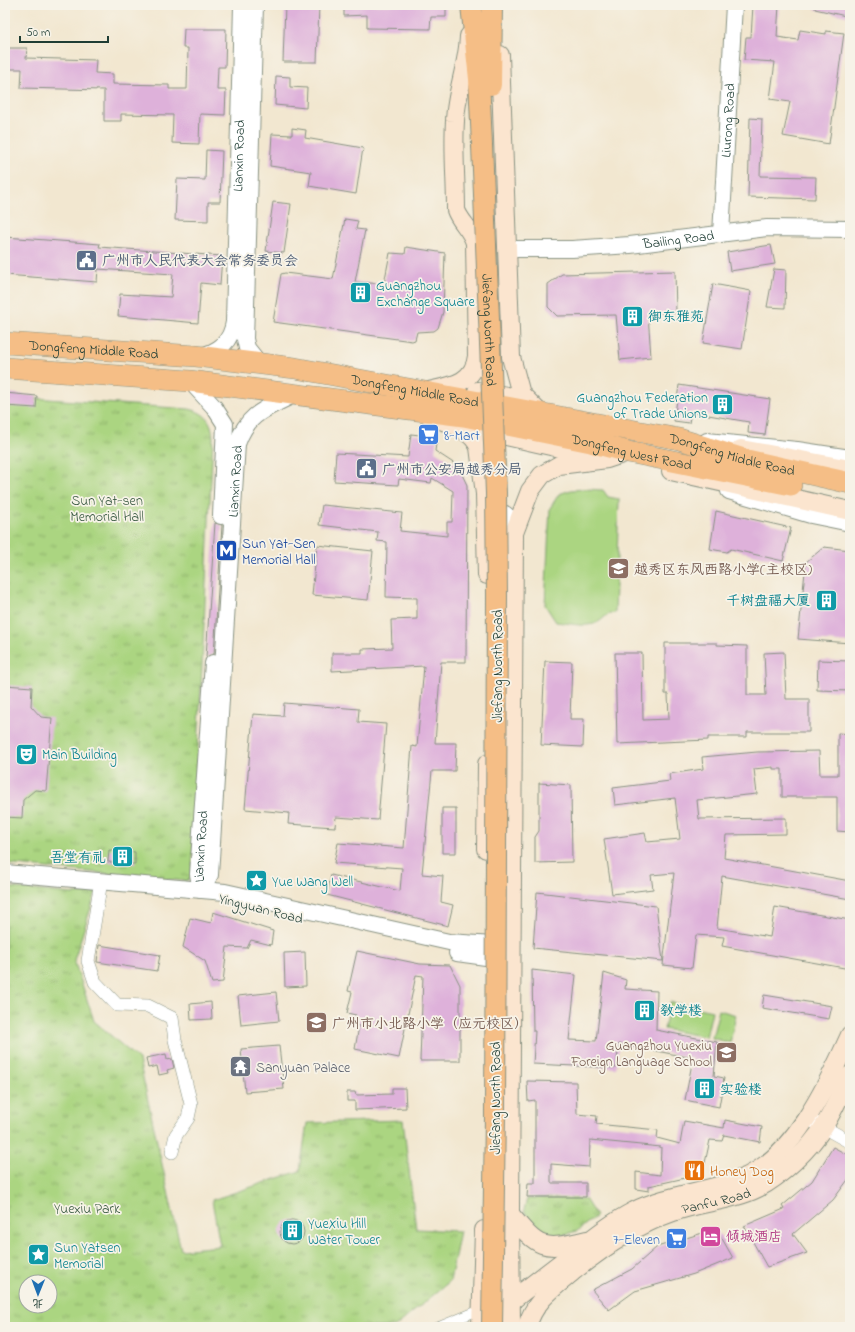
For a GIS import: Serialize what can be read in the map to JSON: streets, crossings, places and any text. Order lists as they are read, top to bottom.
{
  "streets": {
    "highway": ["Dongfeng Middle Road", "Dongfeng West Road"],
    "main road": ["Jiefang North Road", "Panfu Road"],
    "street": [
      "Liurong Road",
      "Lianxin Road",
      "Bailing Road",
      "Yingyuan Road"
    ]
  },
  "crossings": [
    ["Liurong Road", "Bailing Road"],
    ["Lianxin Road", "Dongfeng Middle Road"],
    ["Lianxin Road", "Yingyuan Road"],
    ["Jiefang North Road", "Dongfeng Middle Road"],
    ["Jiefang North Road", "Dongfeng West Road"],
    ["Jiefang North Road", "Yingyuan Road"],
    ["Dongfeng Middle Road", "Dongfeng West Road"]
  ],
  "parks": ["Sun Yat-sen Memorial Hall", "Yuexiu Park"],
  "places": {
    "public building": ["广州市人民代表大会常务委员会", "广州市公安局越秀分局"],
    "building": [
      "Guangzhou Exchange Square",
      "御东雅苑",
      "Guangzhou Federation of Trade Unions",
      "千树盘福大厦",
      "吾堂有礼",
      "教学楼",
      "实验楼",
      "YueXiu Hill Water Tower"
    ],
    "supermarket": ["8-Mart", "7-Eleven"],
    "metro station": ["Sun Yat-Sen Memorial Hall"],
    "school or university": ["越秀区东风西路小学(主校区)", "广州市小北路小学（应元校区）", "Guangzhou Yuexiu Foreign Language School"],
    "theatre": ["Main Building"],
    "place": ["Yue Wang Well", "Sun Yatsen Memorial"],
    "temple": ["Sanyuan Palace"],
    "restaurant": ["Honey Dog"],
    "hotel": ["倾城酒店"]
  },
  "scale_bar": "50 m",
  "north": "bottom"
}
